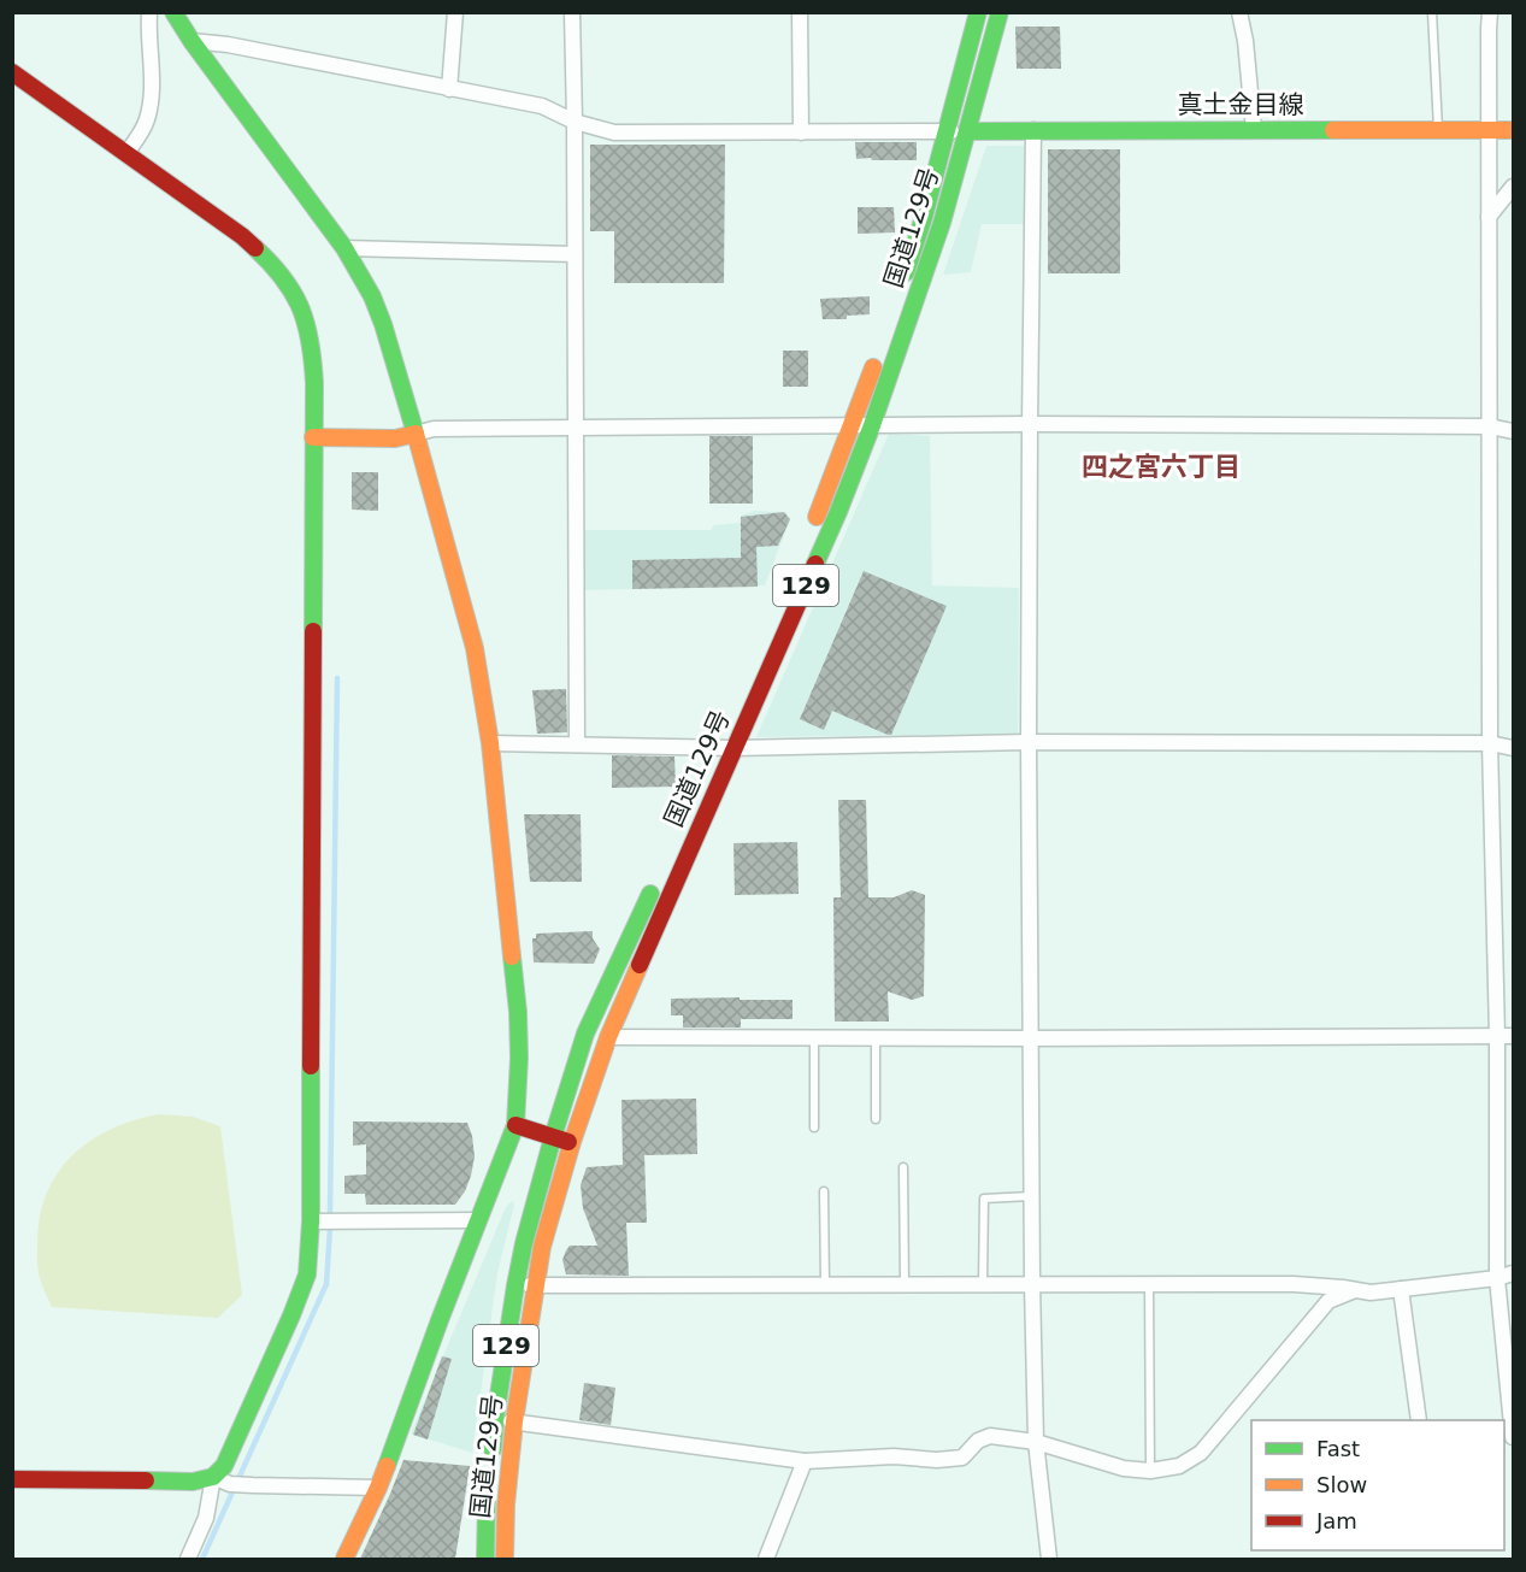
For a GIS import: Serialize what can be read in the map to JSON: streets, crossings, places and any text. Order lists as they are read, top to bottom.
{
  "streets": {
    "main road": ["真土金目線", "国道129号", "129"]
  },
  "crossings": [
    ["真土金目線", "国道129号"]
  ],
  "districts": ["四之宮六丁目"],
  "legend": ["Fast", "Slow", "Jam"]
}
